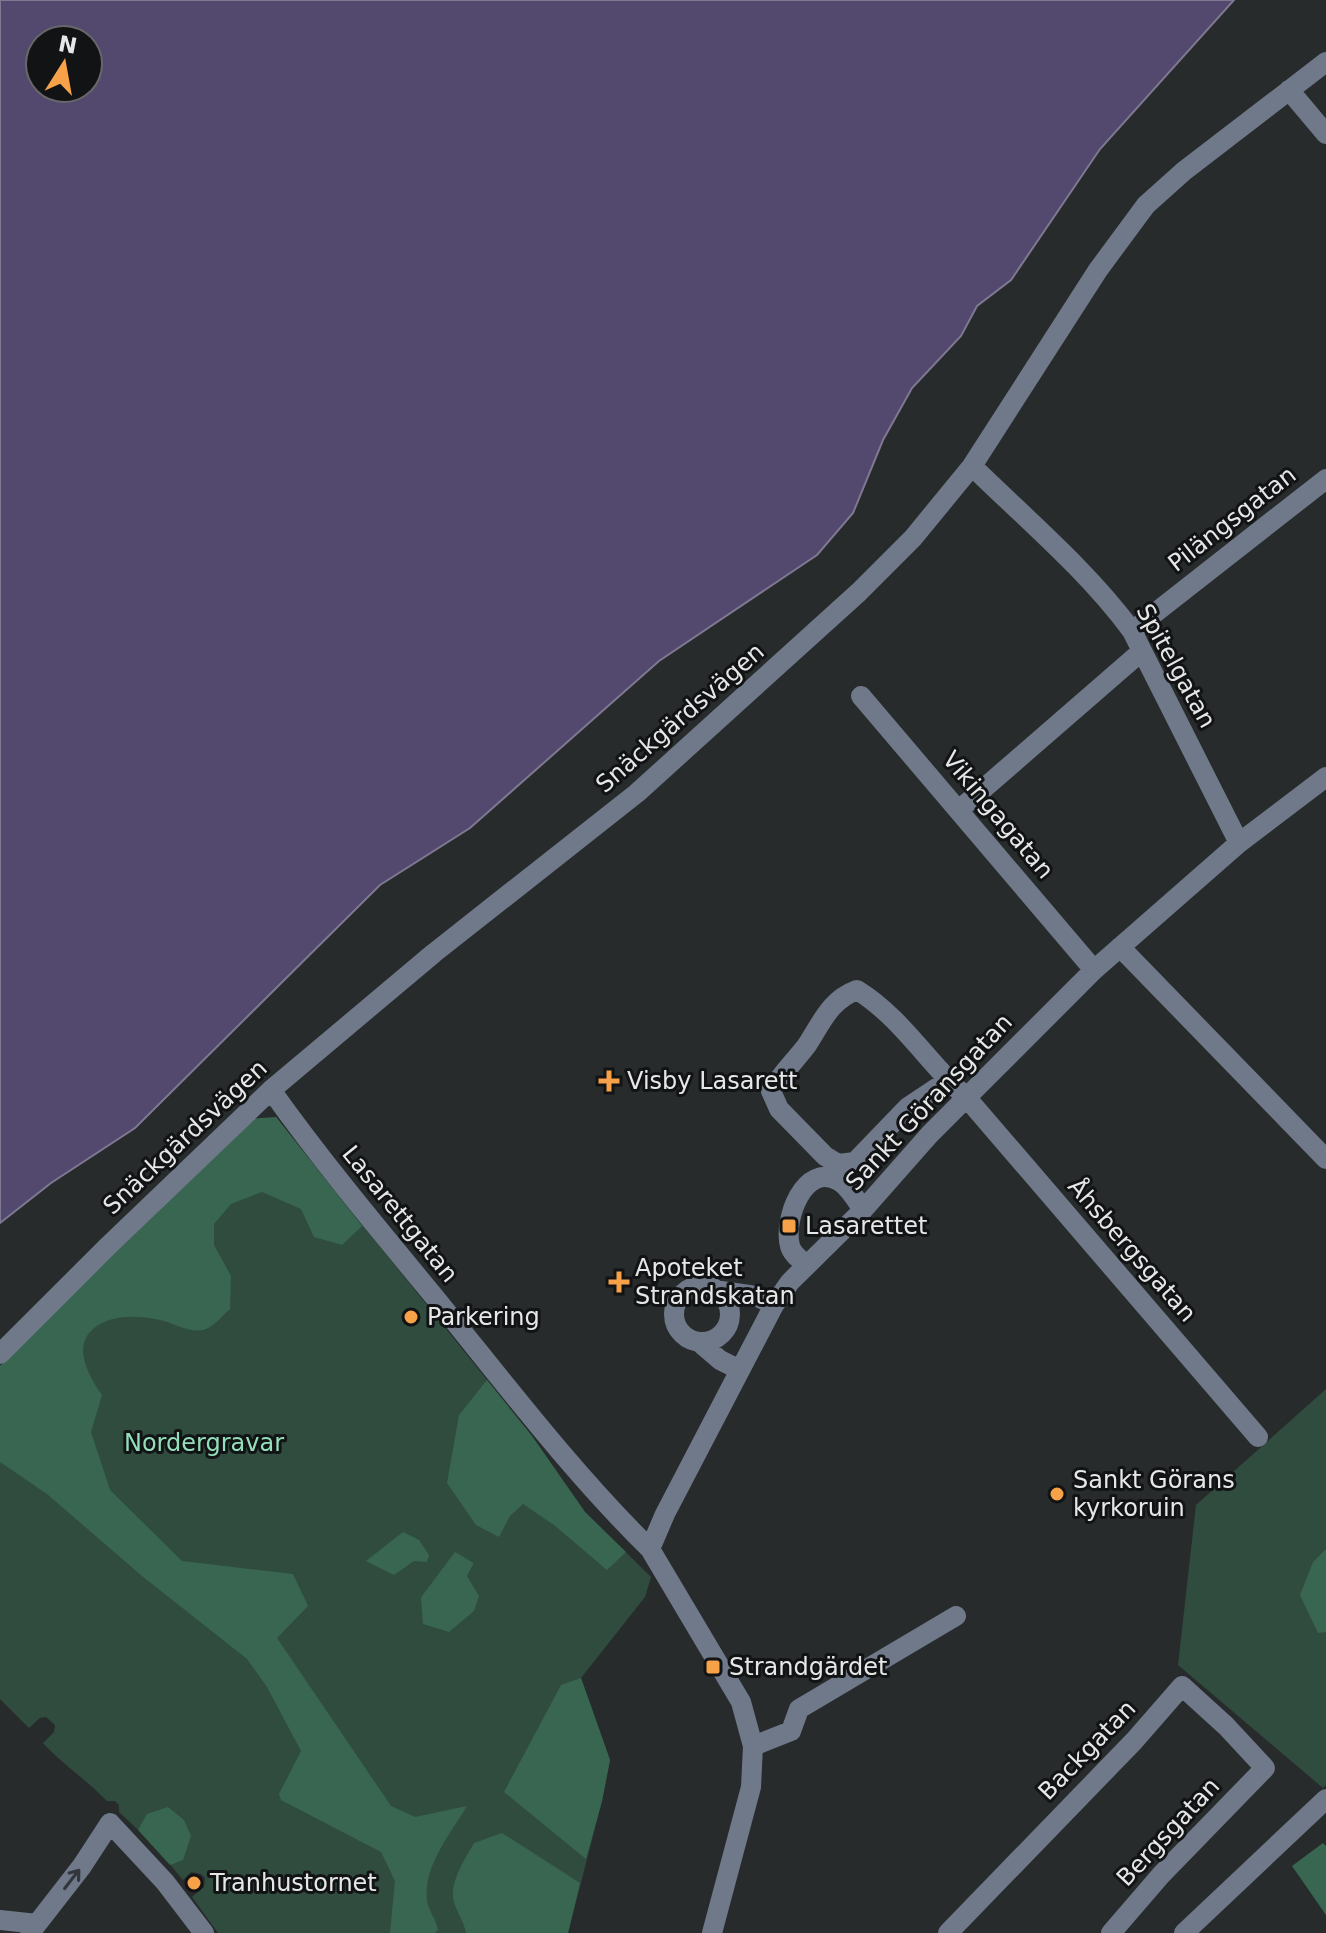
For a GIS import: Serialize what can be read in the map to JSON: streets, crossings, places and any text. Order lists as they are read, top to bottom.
{
  "streets": {
    "street": [
      "Pilängsgatan",
      "Spitelgatan",
      "Snäckgärdsvägen",
      "Vikingagatan",
      "Sankt Göransgatan",
      "Lasarettgatan",
      "Åhsbergsgatan",
      "Backgatan",
      "Bergsgatan"
    ]
  },
  "crossings": [
    ["Pilängsgatan", "Spitelgatan"],
    ["Spitelgatan", "Snäckgärdsvägen"],
    ["Spitelgatan", "Sankt Göransgatan"],
    ["Snäckgärdsvägen", "Lasarettgatan"],
    ["Vikingagatan", "Sankt Göransgatan"],
    ["Sankt Göransgatan", "Lasarettgatan"],
    ["Sankt Göransgatan", "Åhsbergsgatan"],
    ["Backgatan", "Bergsgatan"]
  ],
  "parks": ["Nordergravar"],
  "places": {
    "health": ["Visby Lasarett", "Apoteket Strandskatan"],
    "transit": ["Lasarettet", "Strandgärdet"],
    "other": ["Parkering", "Sankt Görans kyrkoruin", "Tranhustornet"]
  },
  "north": "top"
}
